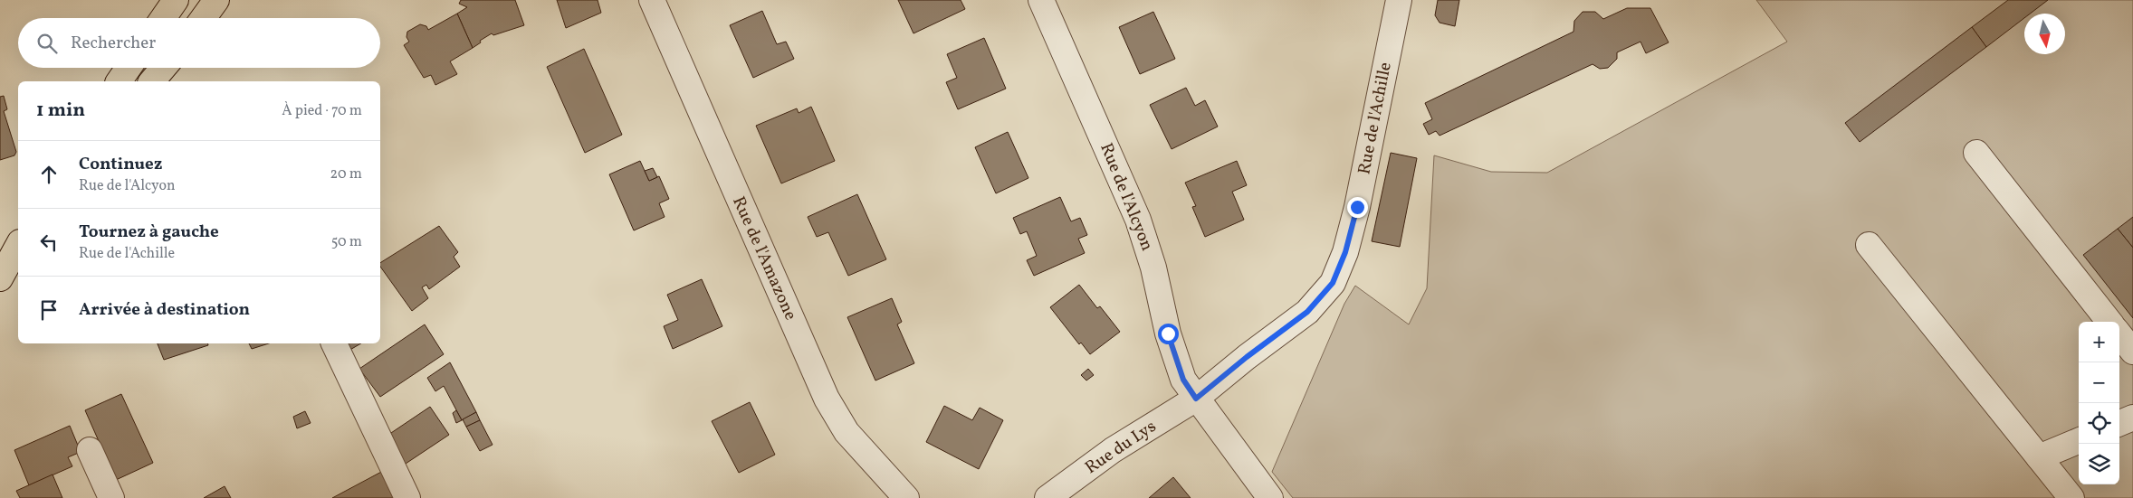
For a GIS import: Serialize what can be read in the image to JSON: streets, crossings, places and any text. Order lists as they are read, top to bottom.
{
  "streets": {
    "street": [
      "Rue de l'Achille",
      "Rue de l'Alcyon",
      "Rue de l'Amazone",
      "Rue du Lys"
    ]
  },
  "crossings": [
    ["Rue de l'Achille", "Rue de l'Alcyon"],
    ["Rue de l'Achille", "Rue du Lys"],
    ["Rue de l'Alcyon", "Rue du Lys"]
  ],
  "north": "bottom",
  "page": {
    "search": "Rechercher",
    "heading": ["1 min", "À pied · 70 m"],
    "list": [
      ["Continuez", "Rue de l'Alcyon", "20 m"],
      ["Tournez à gauche", "Rue de l'Achille", "50 m"],
      "Arrivée à destination"
    ],
    "map_buttons": ["+", "−"]
  }
}
